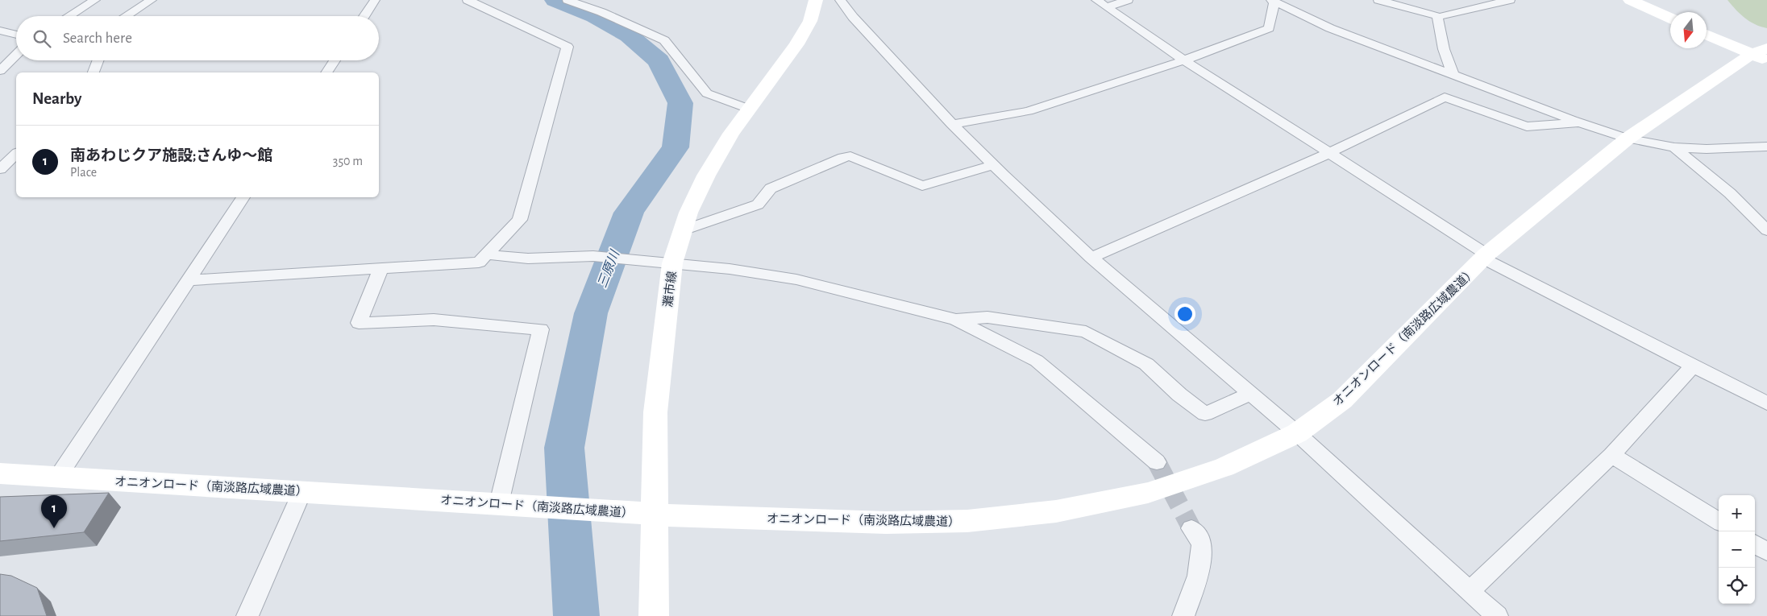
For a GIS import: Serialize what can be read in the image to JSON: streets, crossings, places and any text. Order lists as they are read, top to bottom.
{
  "streets": {
    "street": ["灘市線", "オニオンロード（南淡路広域農道）"]
  },
  "crossings": [
    ["灘市線", "オニオンロード（南淡路広域農道）"]
  ],
  "water": ["三原川"],
  "north": "bottom",
  "page": {
    "search": "Search here",
    "heading": "Nearby",
    "list": [
      {
        "mark": "1",
        "name": "南あわじクア施設;さんゆ～館",
        "note": "Place",
        "value": "350 m"
      }
    ],
    "map_buttons": ["+", "−"],
    "pins": "1"
  }
}
